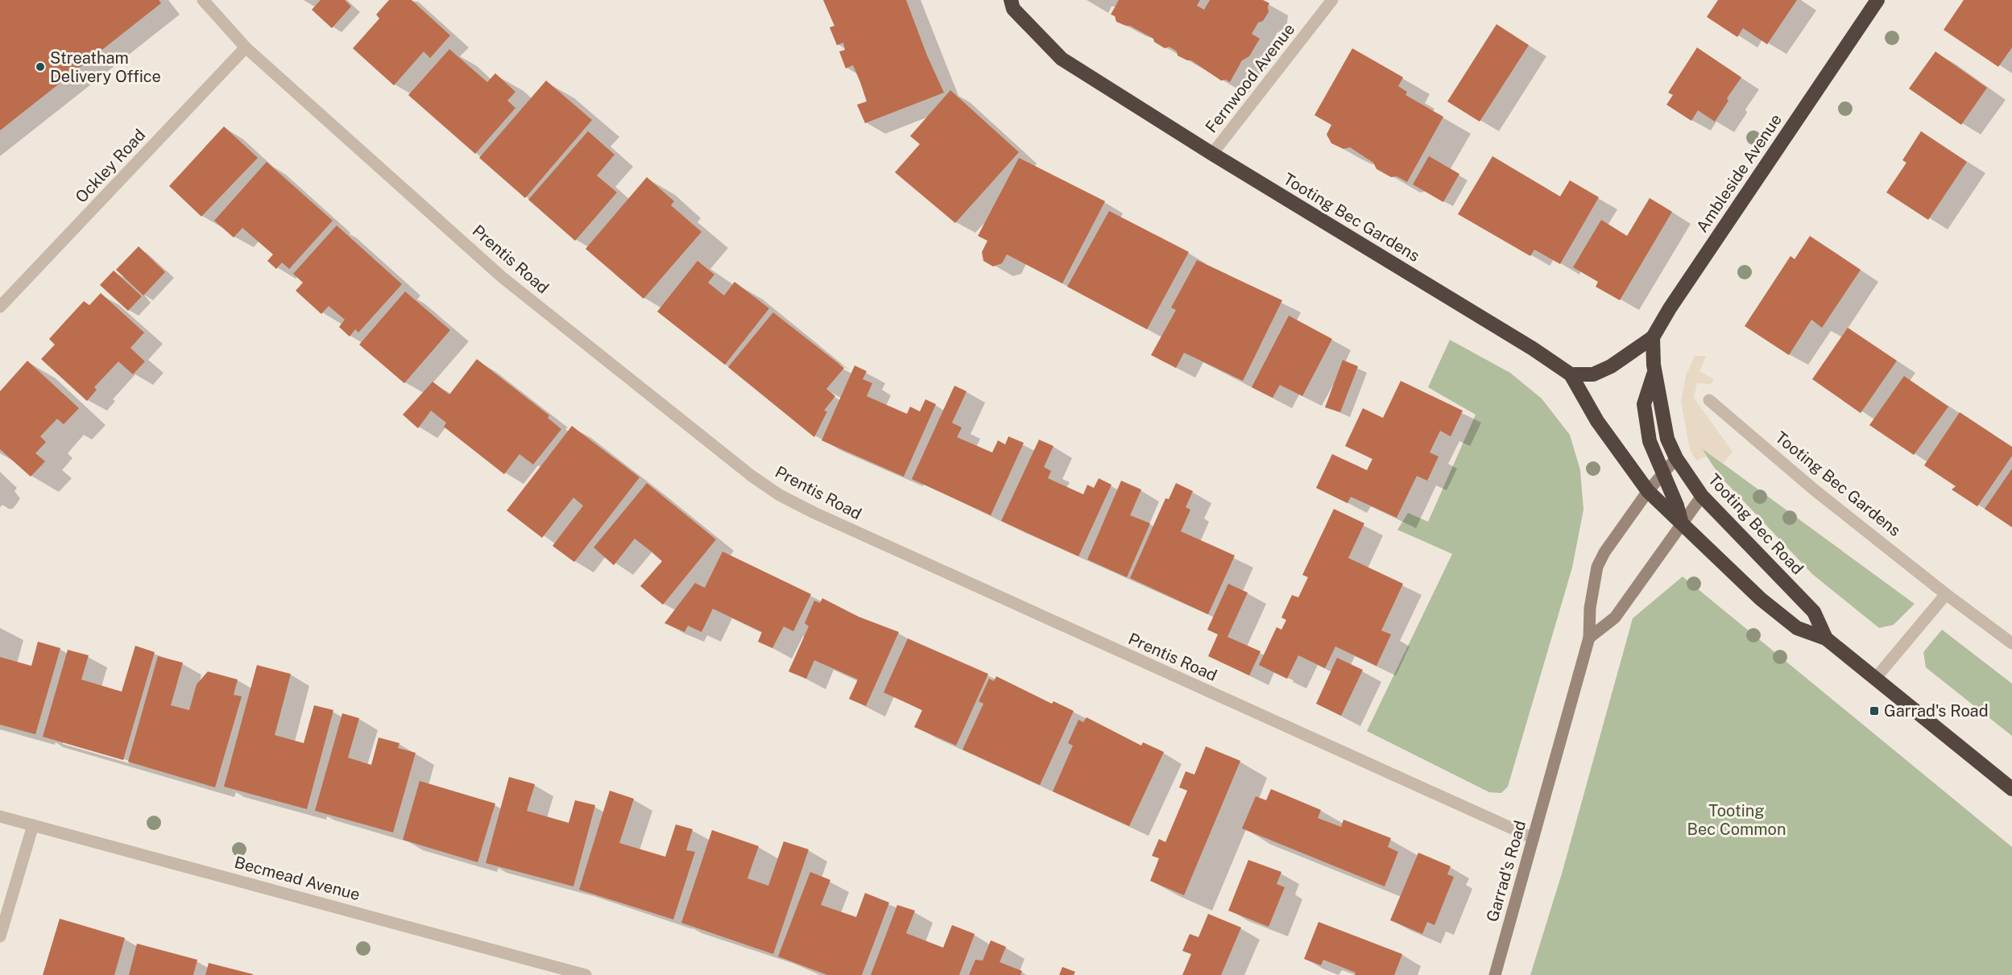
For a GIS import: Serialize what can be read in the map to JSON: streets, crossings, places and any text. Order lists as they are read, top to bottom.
{
  "streets": {
    "highway": ["Ambleside Avenue", "Tooting Bec Gardens", "Tooting Bec Road"],
    "main road": ["Garrad's Road"],
    "street": [
      "Fernwood Avenue",
      "Ockley Road",
      "Prentis Road",
      "Becmead Avenue"
    ]
  },
  "crossings": [
    ["Fernwood Avenue", "Tooting Bec Gardens"],
    ["Ockley Road", "Prentis Road"],
    ["Tooting Bec Gardens", "Tooting Bec Road"],
    ["Tooting Bec Gardens", "Garrad's Road"],
    ["Prentis Road", "Garrad's Road"],
    ["Tooting Bec Road", "Garrad's Road"]
  ],
  "parks": ["Tooting Bec Common"],
  "places": {
    "other": ["Streatham Delivery Office"],
    "transit": ["Garrad's Road"]
  }
}
